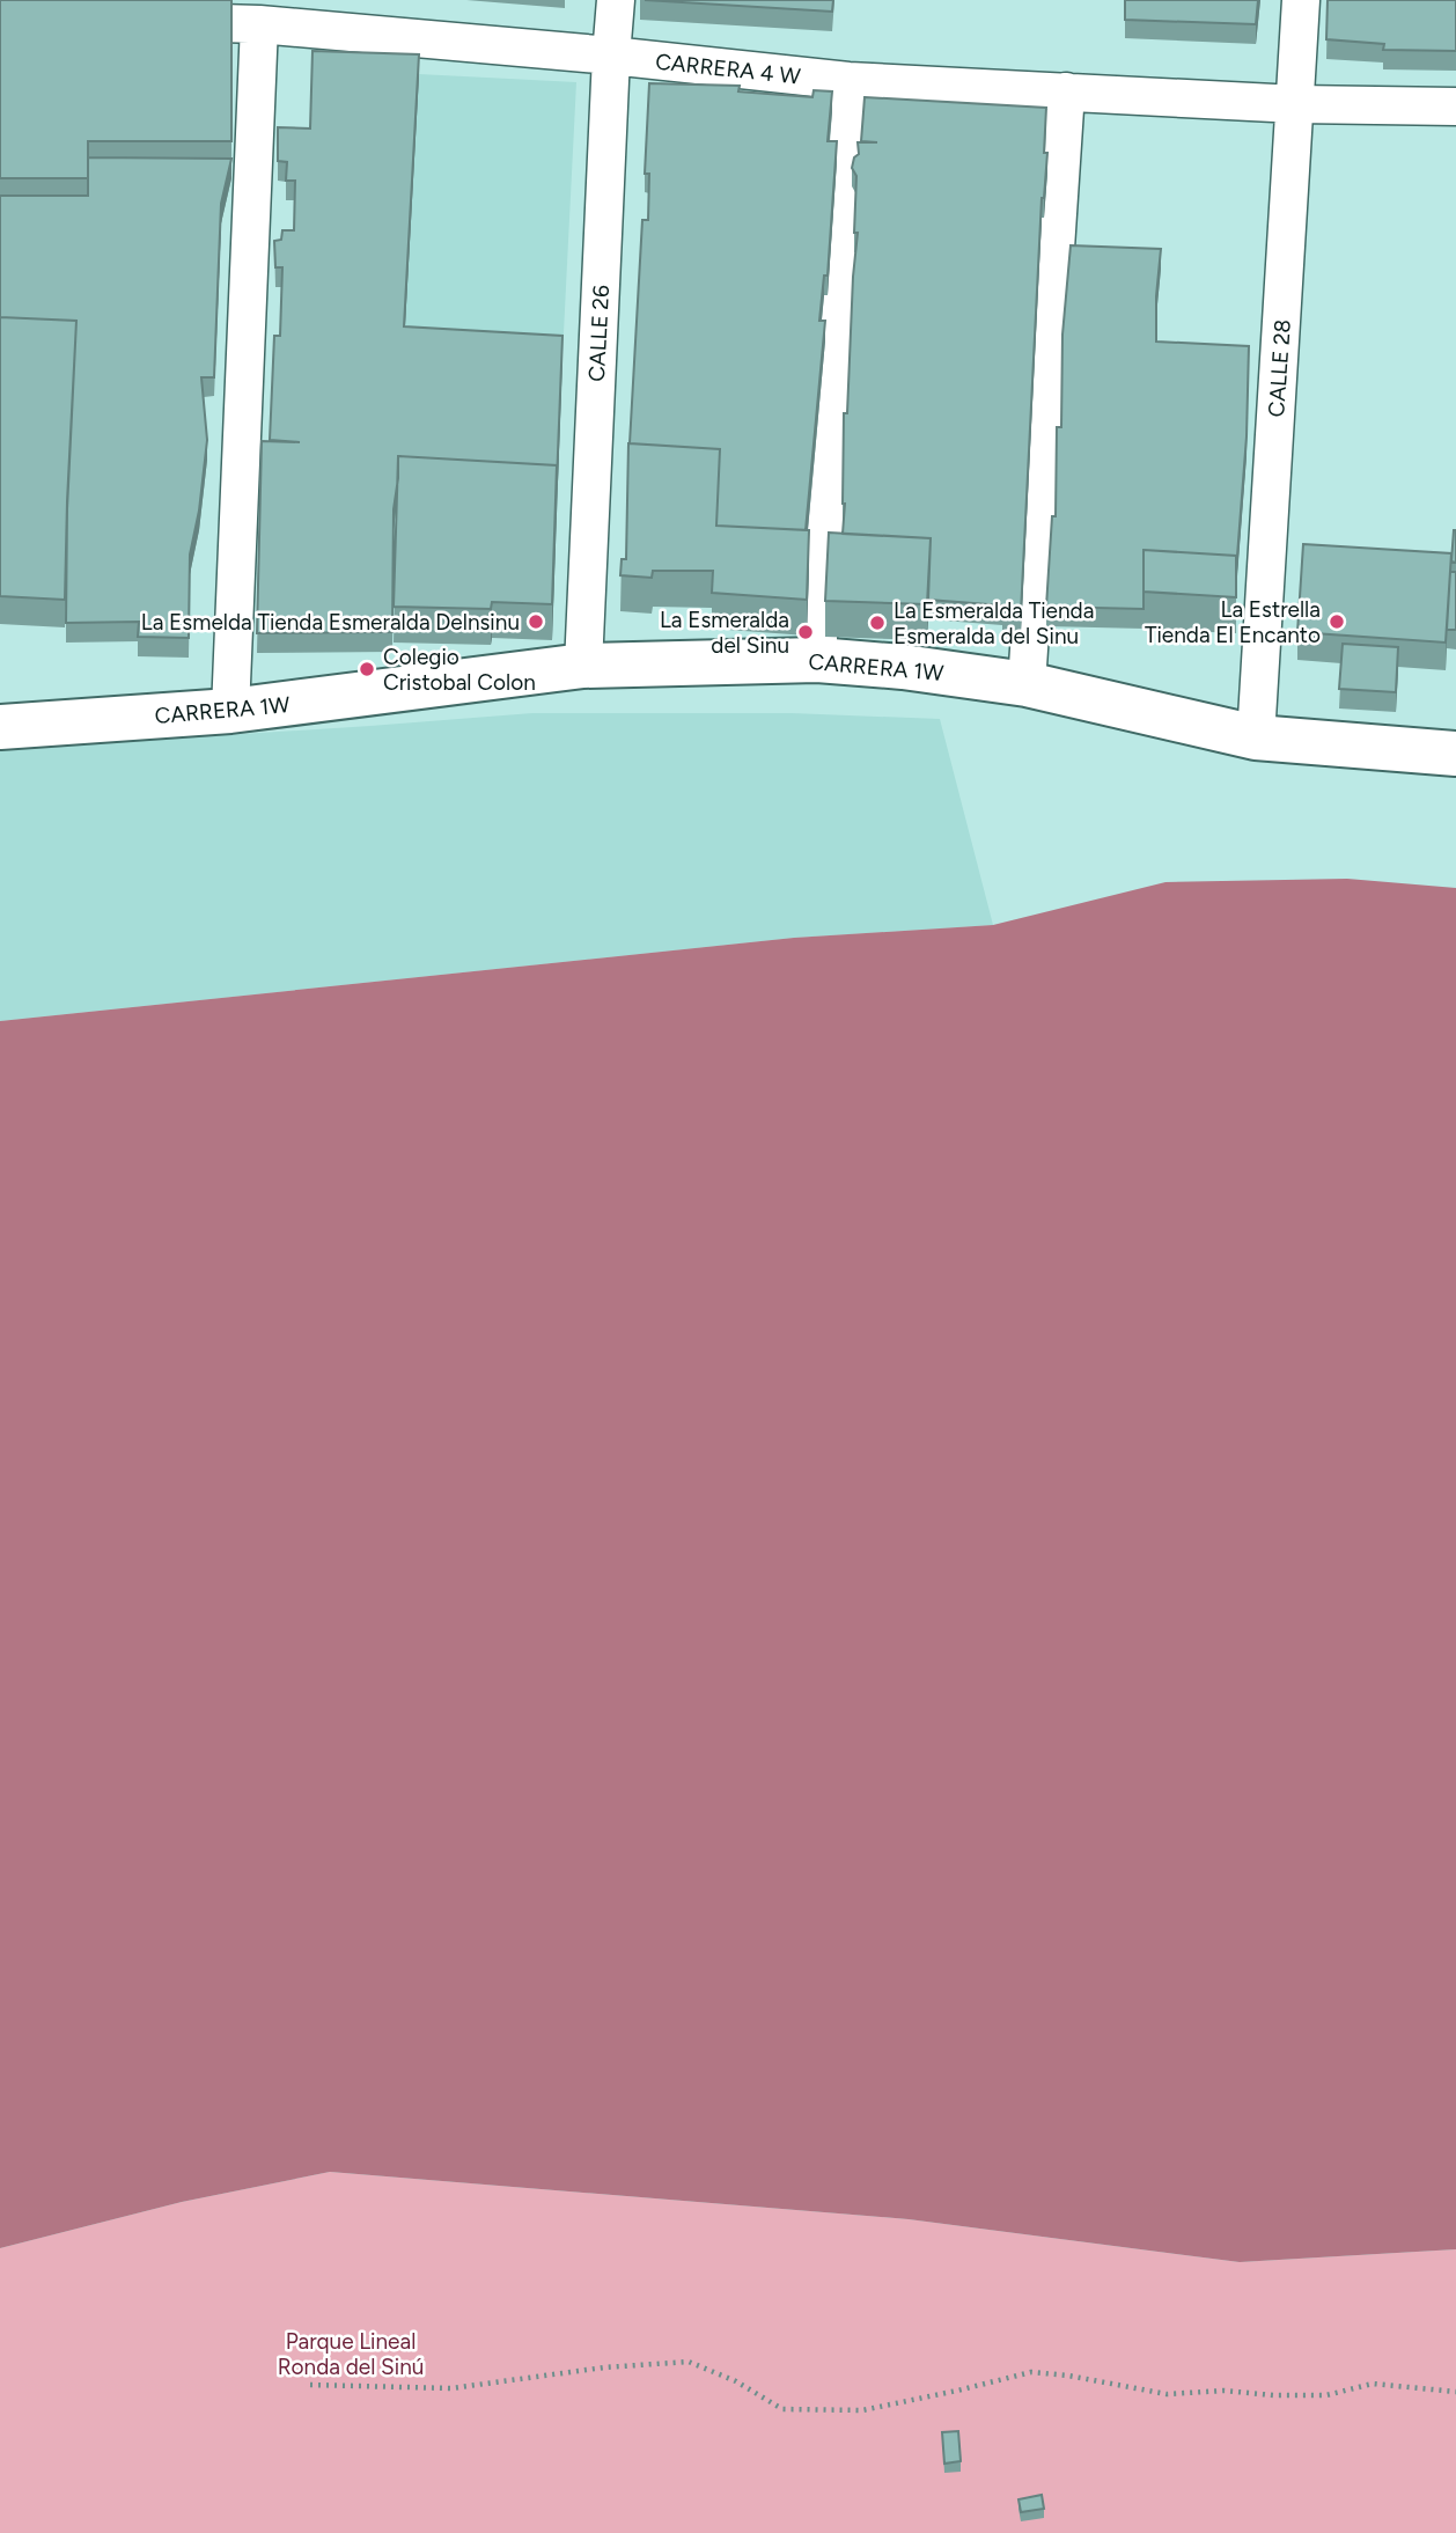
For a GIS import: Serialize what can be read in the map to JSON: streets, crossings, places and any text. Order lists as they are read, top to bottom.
{
  "streets": {
    "street": [
      "CARRERA 4 W",
      "CALLE 26",
      "CALLE 28",
      "CARRERA 1W"
    ]
  },
  "crossings": [
    ["CARRERA 4 W", "CALLE 26"],
    ["CARRERA 4 W", "CALLE 28"],
    ["CALLE 26", "CARRERA 1W"],
    ["CALLE 28", "CARRERA 1W"]
  ],
  "parks": ["Parque Lineal Ronda del Sinú"],
  "places": [
    "La Esmelda Tienda Esmeralda Delnsinu",
    "La Estrella Tienda El Encanto",
    "La Esmeralda Tienda Esmeralda del Sinu",
    "La Esmeralda del Sinu",
    "Colegio Cristobal Colon"
  ]
}
